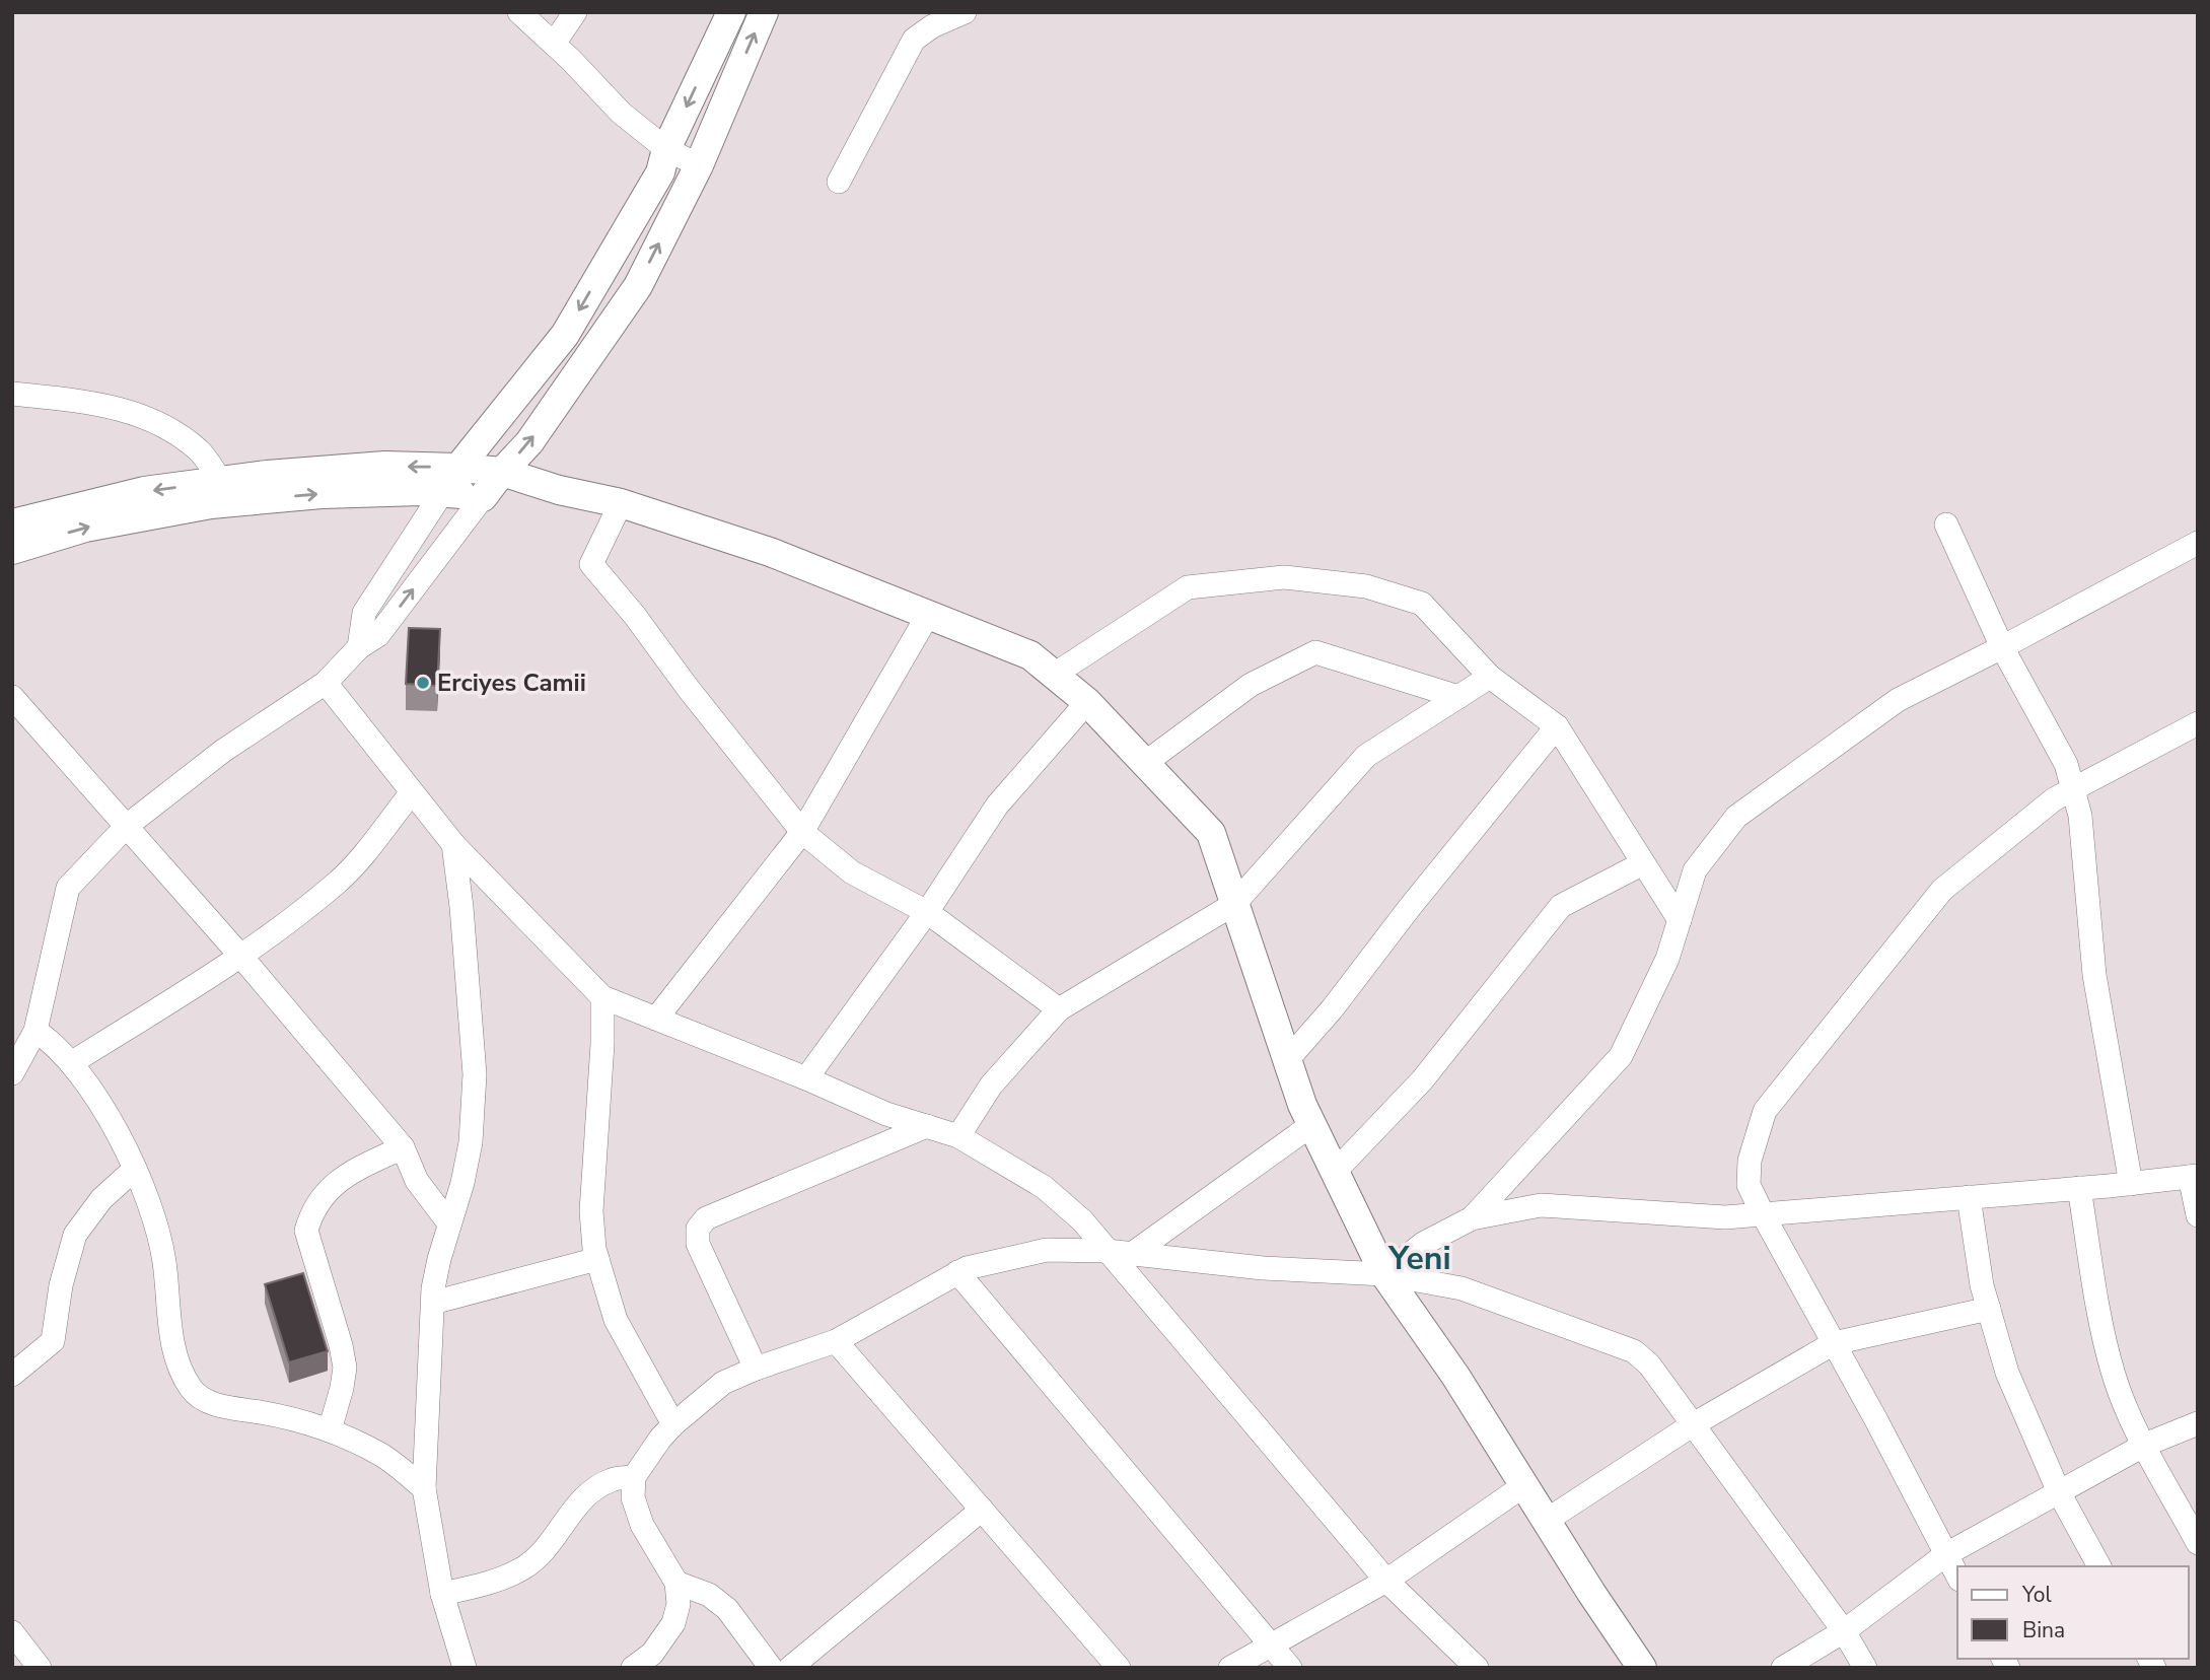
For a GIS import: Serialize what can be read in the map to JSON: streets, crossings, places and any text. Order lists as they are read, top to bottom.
{
  "districts": ["Yeni"],
  "places": ["Erciyes Camii"],
  "legend": ["Yol", "Bina"]
}
